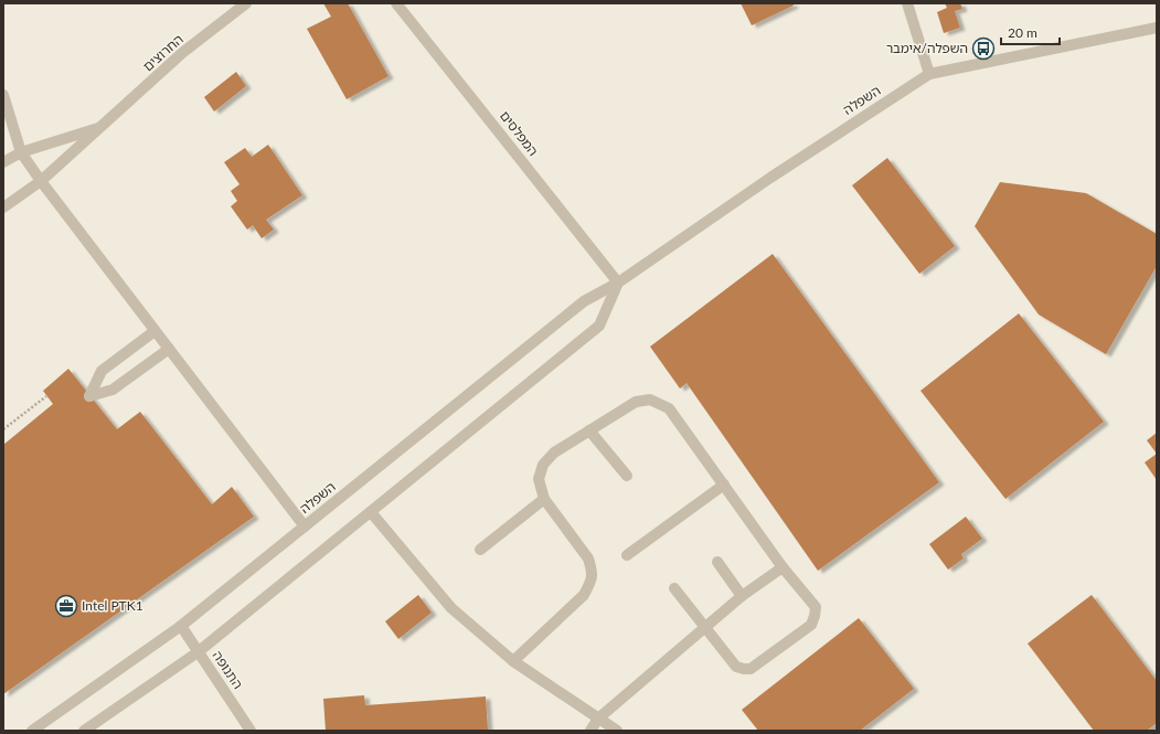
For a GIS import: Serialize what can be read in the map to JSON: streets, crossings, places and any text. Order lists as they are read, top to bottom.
{
  "streets": {
    "street": [
      "החרוצים",
      "השפלה",
      "המפלסים",
      "התנופה"
    ]
  },
  "crossings": [
    ["השפלה", "המפלסים"],
    ["השפלה", "התנופה"]
  ],
  "places": {
    "bus stop": ["השפלה/אימבר"],
    "office": ["Intel PTK1"]
  },
  "scale_bar": "20 m"
}
